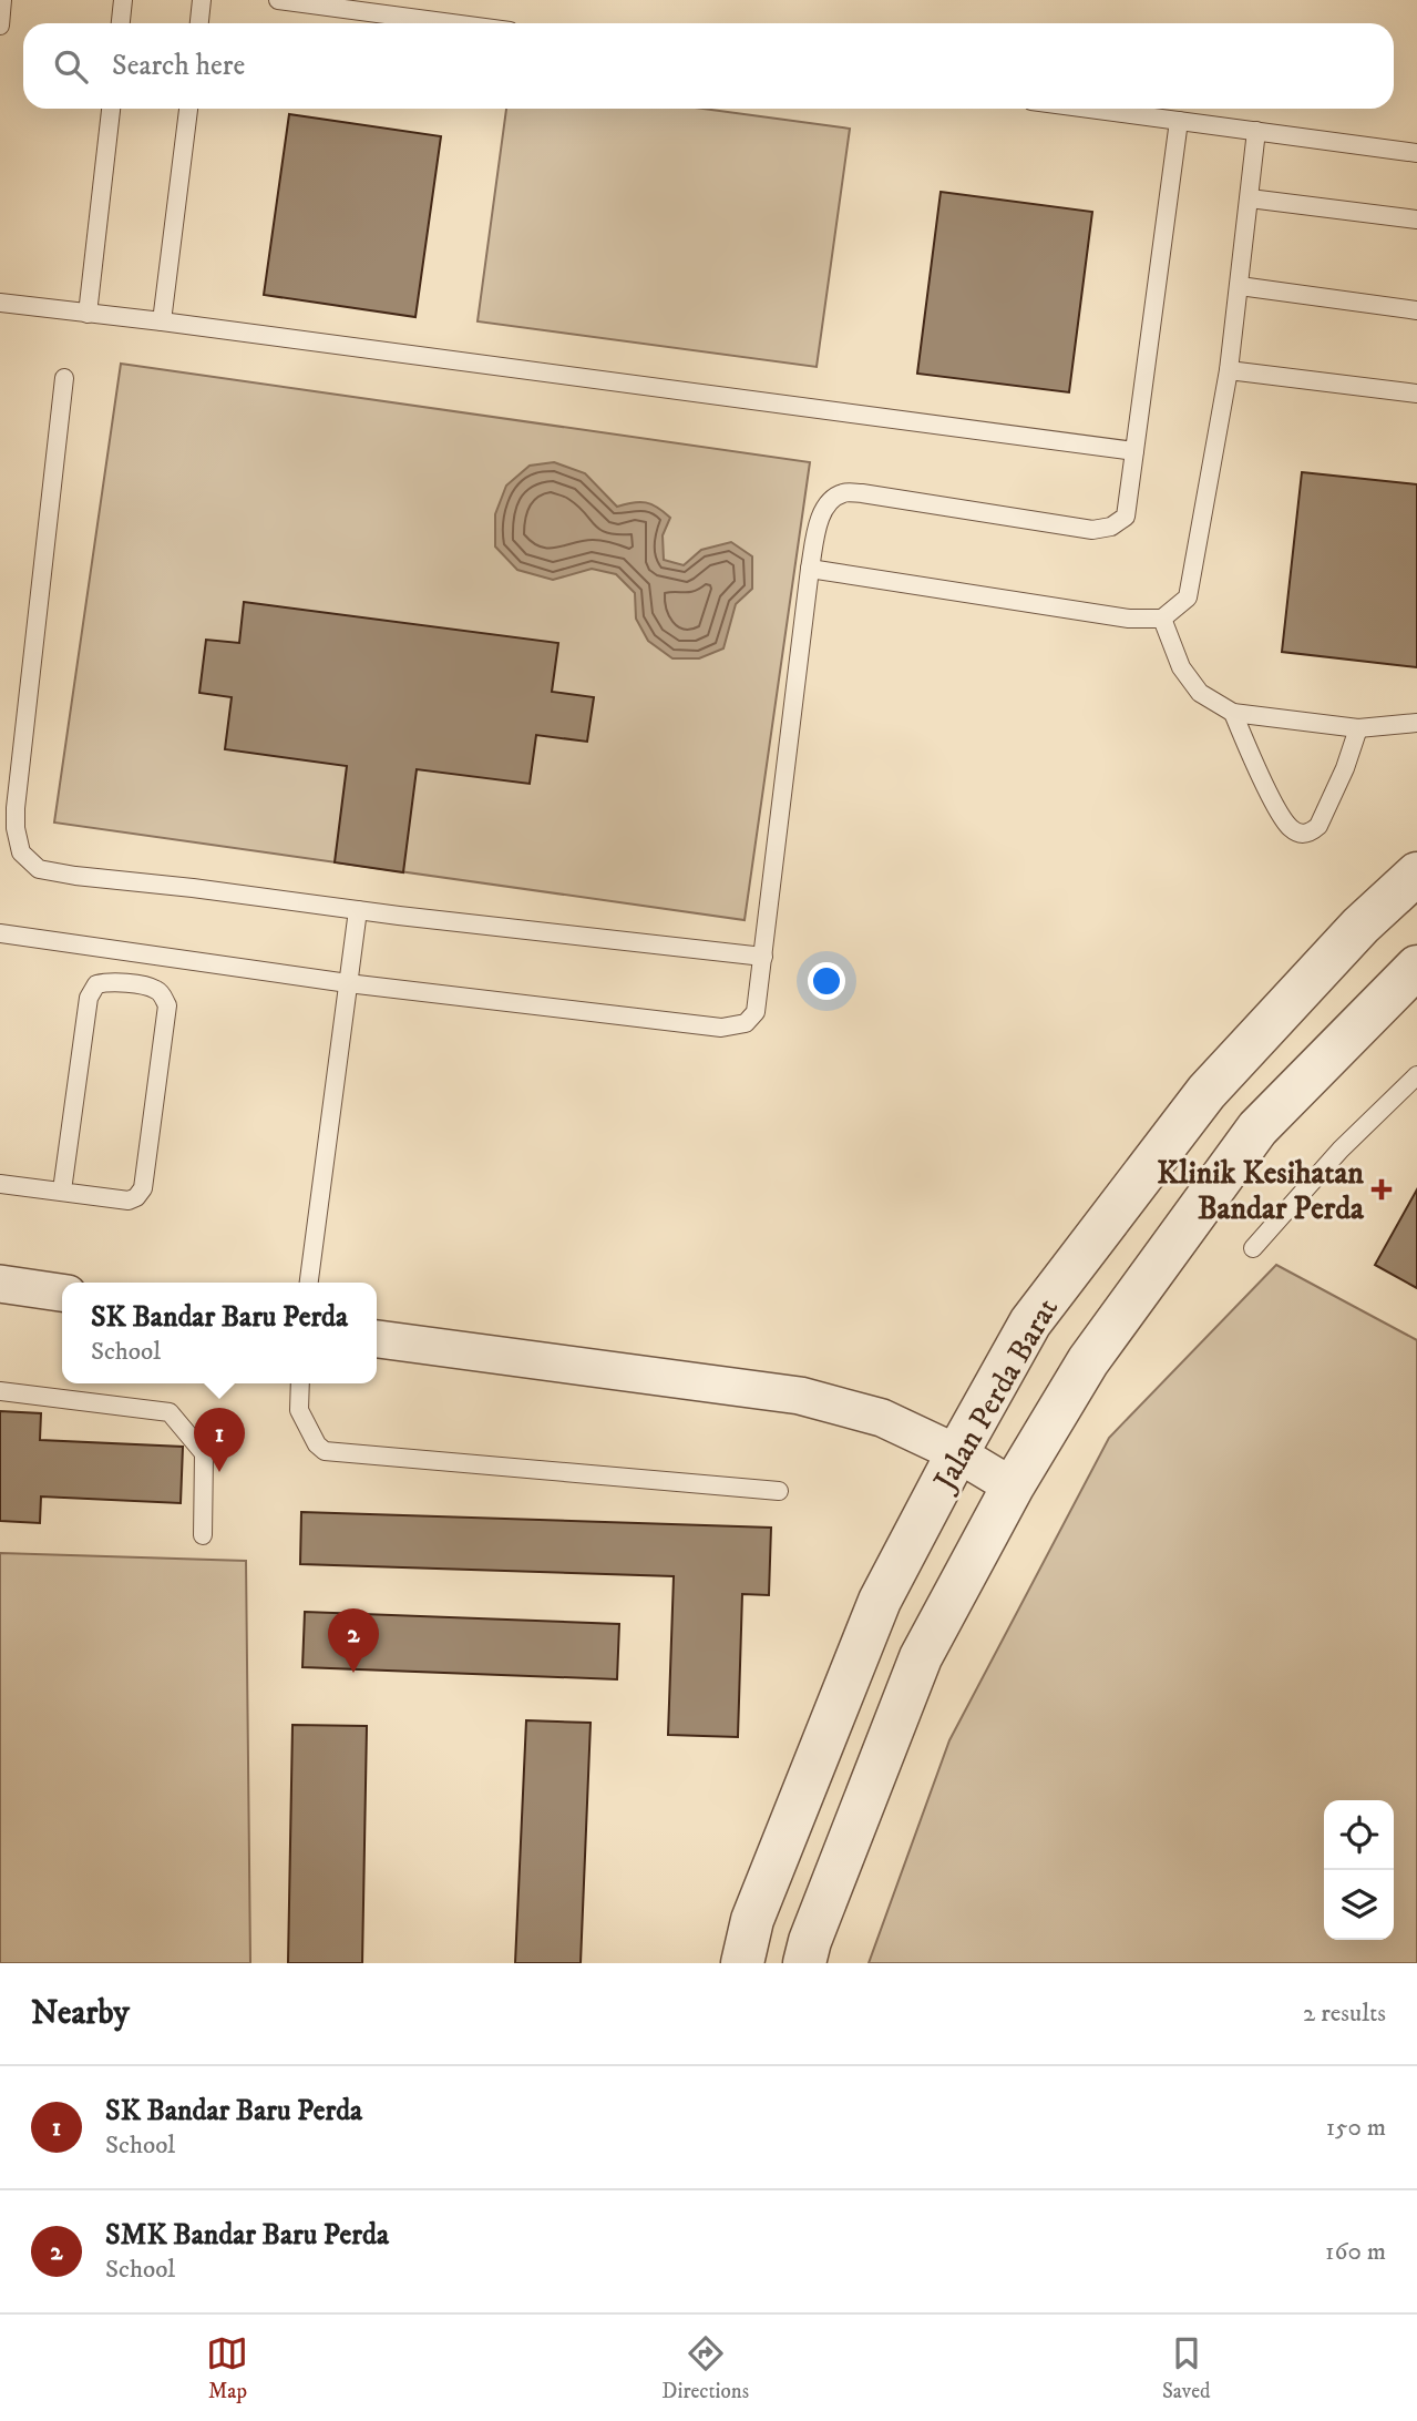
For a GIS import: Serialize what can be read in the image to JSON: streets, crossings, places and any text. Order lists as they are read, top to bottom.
{
  "streets": {
    "street": ["Jalan Perda Barat"]
  },
  "places": {
    "health": ["Klinik Kesihatan Bandar Perda"]
  },
  "page": {
    "search": "Search here",
    "popup": ["SK Bandar Baru Perda", "School"],
    "pins": ["1", "2"],
    "heading": ["Nearby", "2 results"],
    "list": [
      {
        "mark": "1",
        "name": "SK Bandar Baru Perda",
        "note": "School",
        "value": "150 m"
      },
      {
        "mark": "2",
        "name": "SMK Bandar Baru Perda",
        "note": "School",
        "value": "160 m"
      }
    ],
    "nav": ["Map", "Directions", "Saved"]
  }
}
